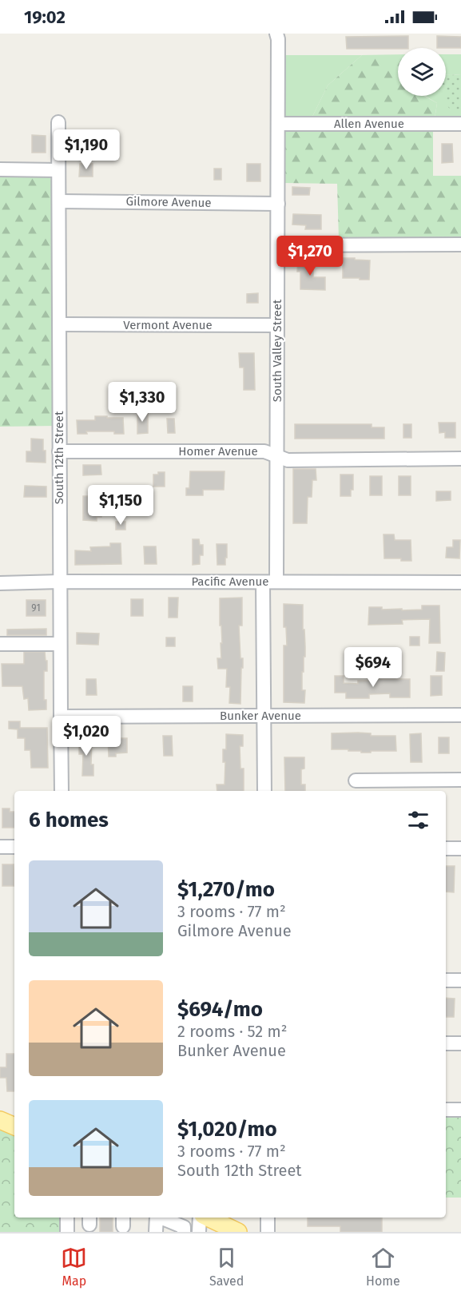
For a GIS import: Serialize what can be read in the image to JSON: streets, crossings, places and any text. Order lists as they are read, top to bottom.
{
  "streets": {
    "street": [
      "Allen Avenue",
      "Gilmore Avenue",
      "Vermont Avenue",
      "South Valley Street",
      "Homer Avenue",
      "South 12th Street",
      "Pacific Avenue",
      "Bunker Avenue"
    ]
  },
  "crossings": [
    ["Allen Avenue", "South Valley Street"],
    ["Gilmore Avenue", "South Valley Street"],
    ["Gilmore Avenue", "South 12th Street"],
    ["Vermont Avenue", "South Valley Street"],
    ["Vermont Avenue", "South 12th Street"],
    ["South Valley Street", "Homer Avenue"],
    ["South Valley Street", "Pacific Avenue"],
    ["South Valley Street", "Bunker Avenue"],
    ["Homer Avenue", "South 12th Street"],
    ["South 12th Street", "Pacific Avenue"],
    ["South 12th Street", "Bunker Avenue"]
  ],
  "house_numbers": ["91"],
  "page": {
    "status": "19:02",
    "price": [
      "$1,190",
      "$1,270",
      "$1,330",
      "$1,150",
      "$694",
      "$1,020"
    ],
    "heading": "6 homes",
    "list": [
      {
        "name": "$1,270/mo",
        "note": "3 rooms · 77 m² · Gilmore Avenue"
      },
      {
        "name": "$694/mo",
        "note": "2 rooms · 52 m² · Bunker Avenue"
      },
      {
        "name": "$1,020/mo",
        "note": "3 rooms · 77 m² · South 12th Street"
      }
    ],
    "tabs": ["Map", "Saved", "Home"]
  }
}
